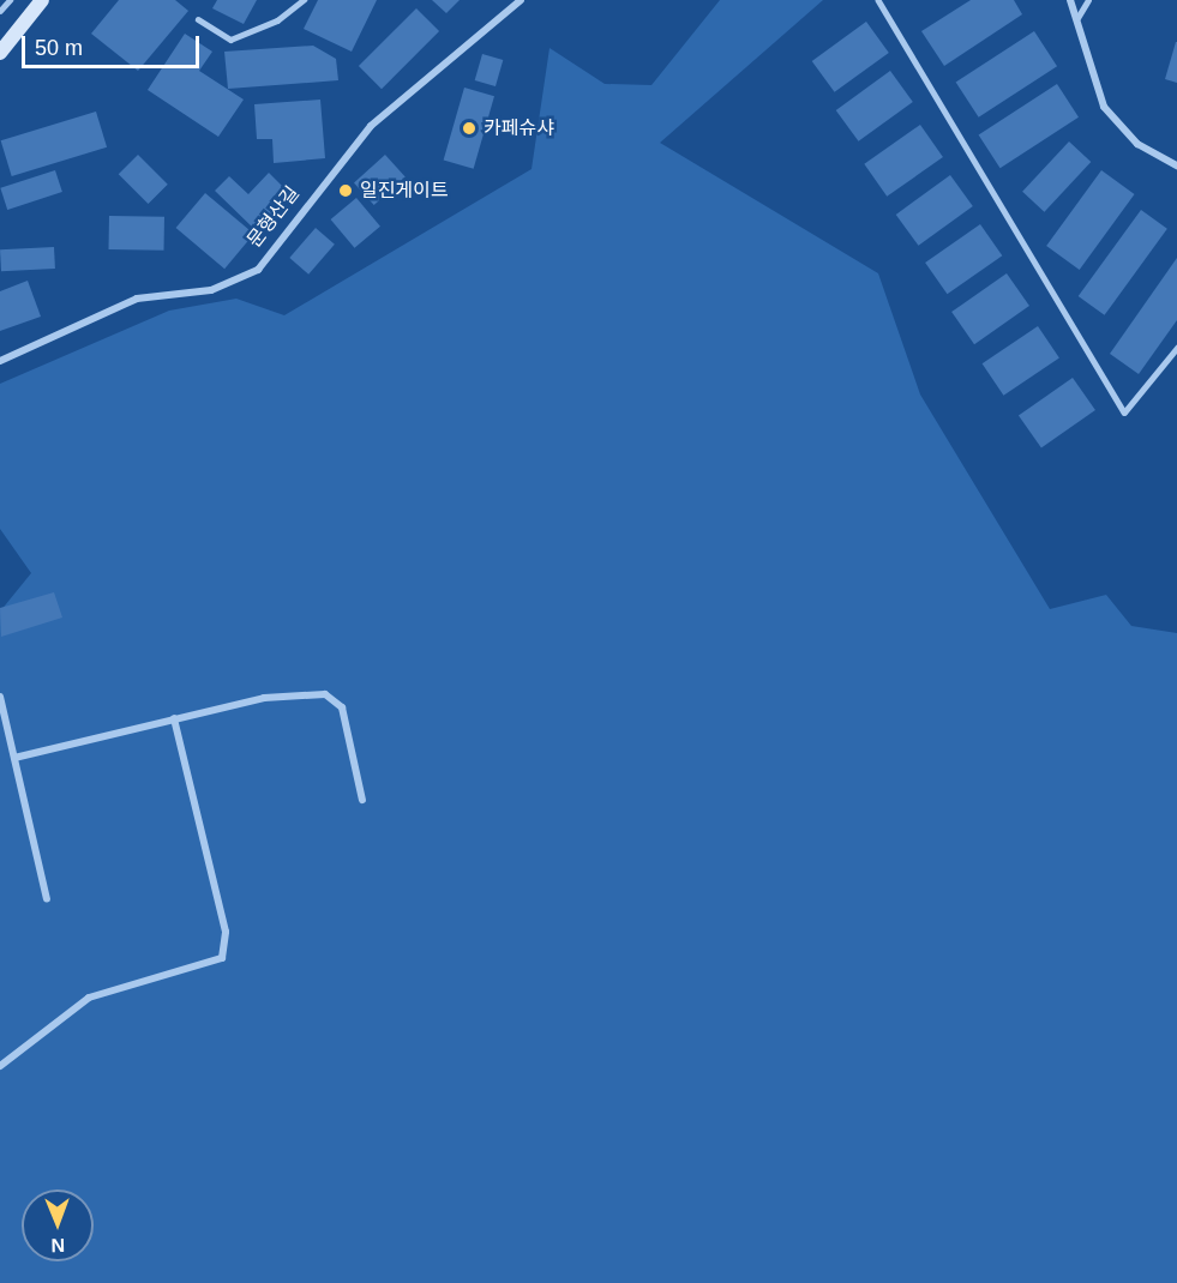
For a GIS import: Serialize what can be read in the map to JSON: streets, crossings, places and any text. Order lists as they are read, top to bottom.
{
  "streets": {
    "street": ["문형산길"]
  },
  "places": ["카페슈샤", "일진게이트"],
  "scale_bar": "50 m",
  "north": "bottom"
}
